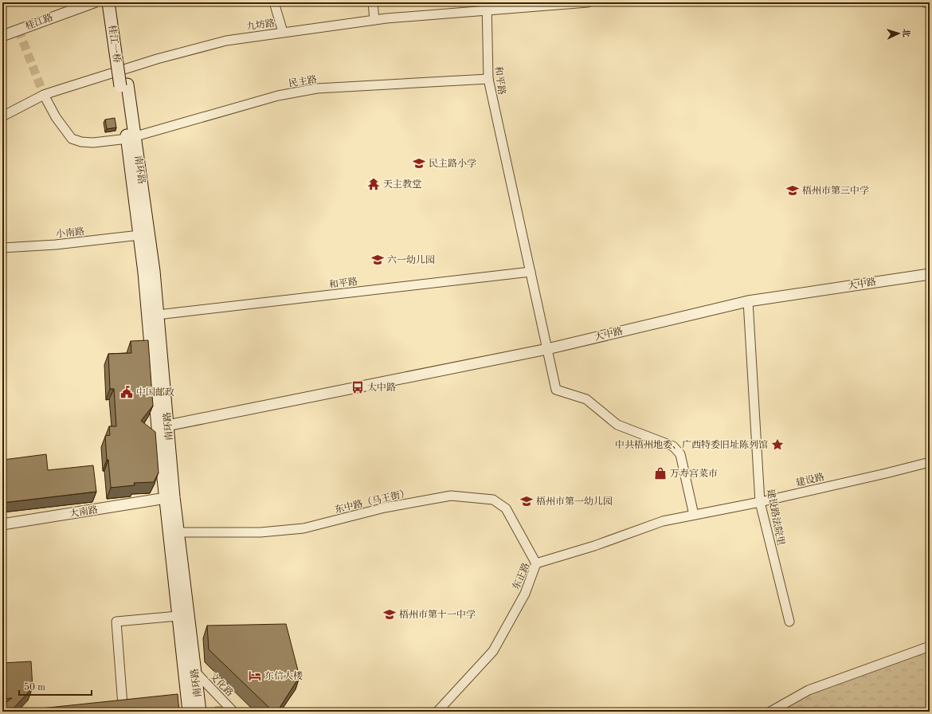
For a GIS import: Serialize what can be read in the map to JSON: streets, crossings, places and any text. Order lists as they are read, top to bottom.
{
  "streets": {
    "main road": ["桂江一桥", "南环路"],
    "street": [
      "桂江路",
      "九坊路",
      "和平路",
      "民主路",
      "小南路",
      "大中路",
      "建设路",
      "东中路（马王街）",
      "大南路",
      "建设路法院里",
      "东正路",
      "文化路"
    ]
  },
  "crossings": [
    ["九坊路", "和平路"],
    ["九坊路", "民主路"],
    ["桂江一桥", "南环路"],
    ["和平路", "民主路"],
    ["和平路", "南环路"],
    ["和平路", "大中路"],
    ["和平路", "建设路"],
    ["和平路", "东正路"],
    ["民主路", "南环路"],
    ["南环路", "小南路"],
    ["南环路", "大中路"],
    ["南环路", "东中路（马王街）"],
    ["南环路", "大南路"],
    ["南环路", "文化路"],
    ["大中路", "建设路法院里"],
    ["建设路", "建设路法院里"],
    ["建设路", "东正路"],
    ["东中路（马王街）", "东正路"]
  ],
  "places": {
    "school or university": [
      "民主路小学",
      "梧州市第三中学",
      "六一幼儿园",
      "梧州市第一幼儿园",
      "梧州市第十一中学"
    ],
    "temple": ["天主教堂"],
    "bus stop": ["大中路"],
    "public building": ["中国邮政"],
    "place": ["中共梧州地委、广西特委旧址陈列馆"],
    "shop": ["万寿宫菜市"],
    "hotel": ["东信大楼"]
  },
  "scale_bar": "50 m",
  "north": "right"
}
